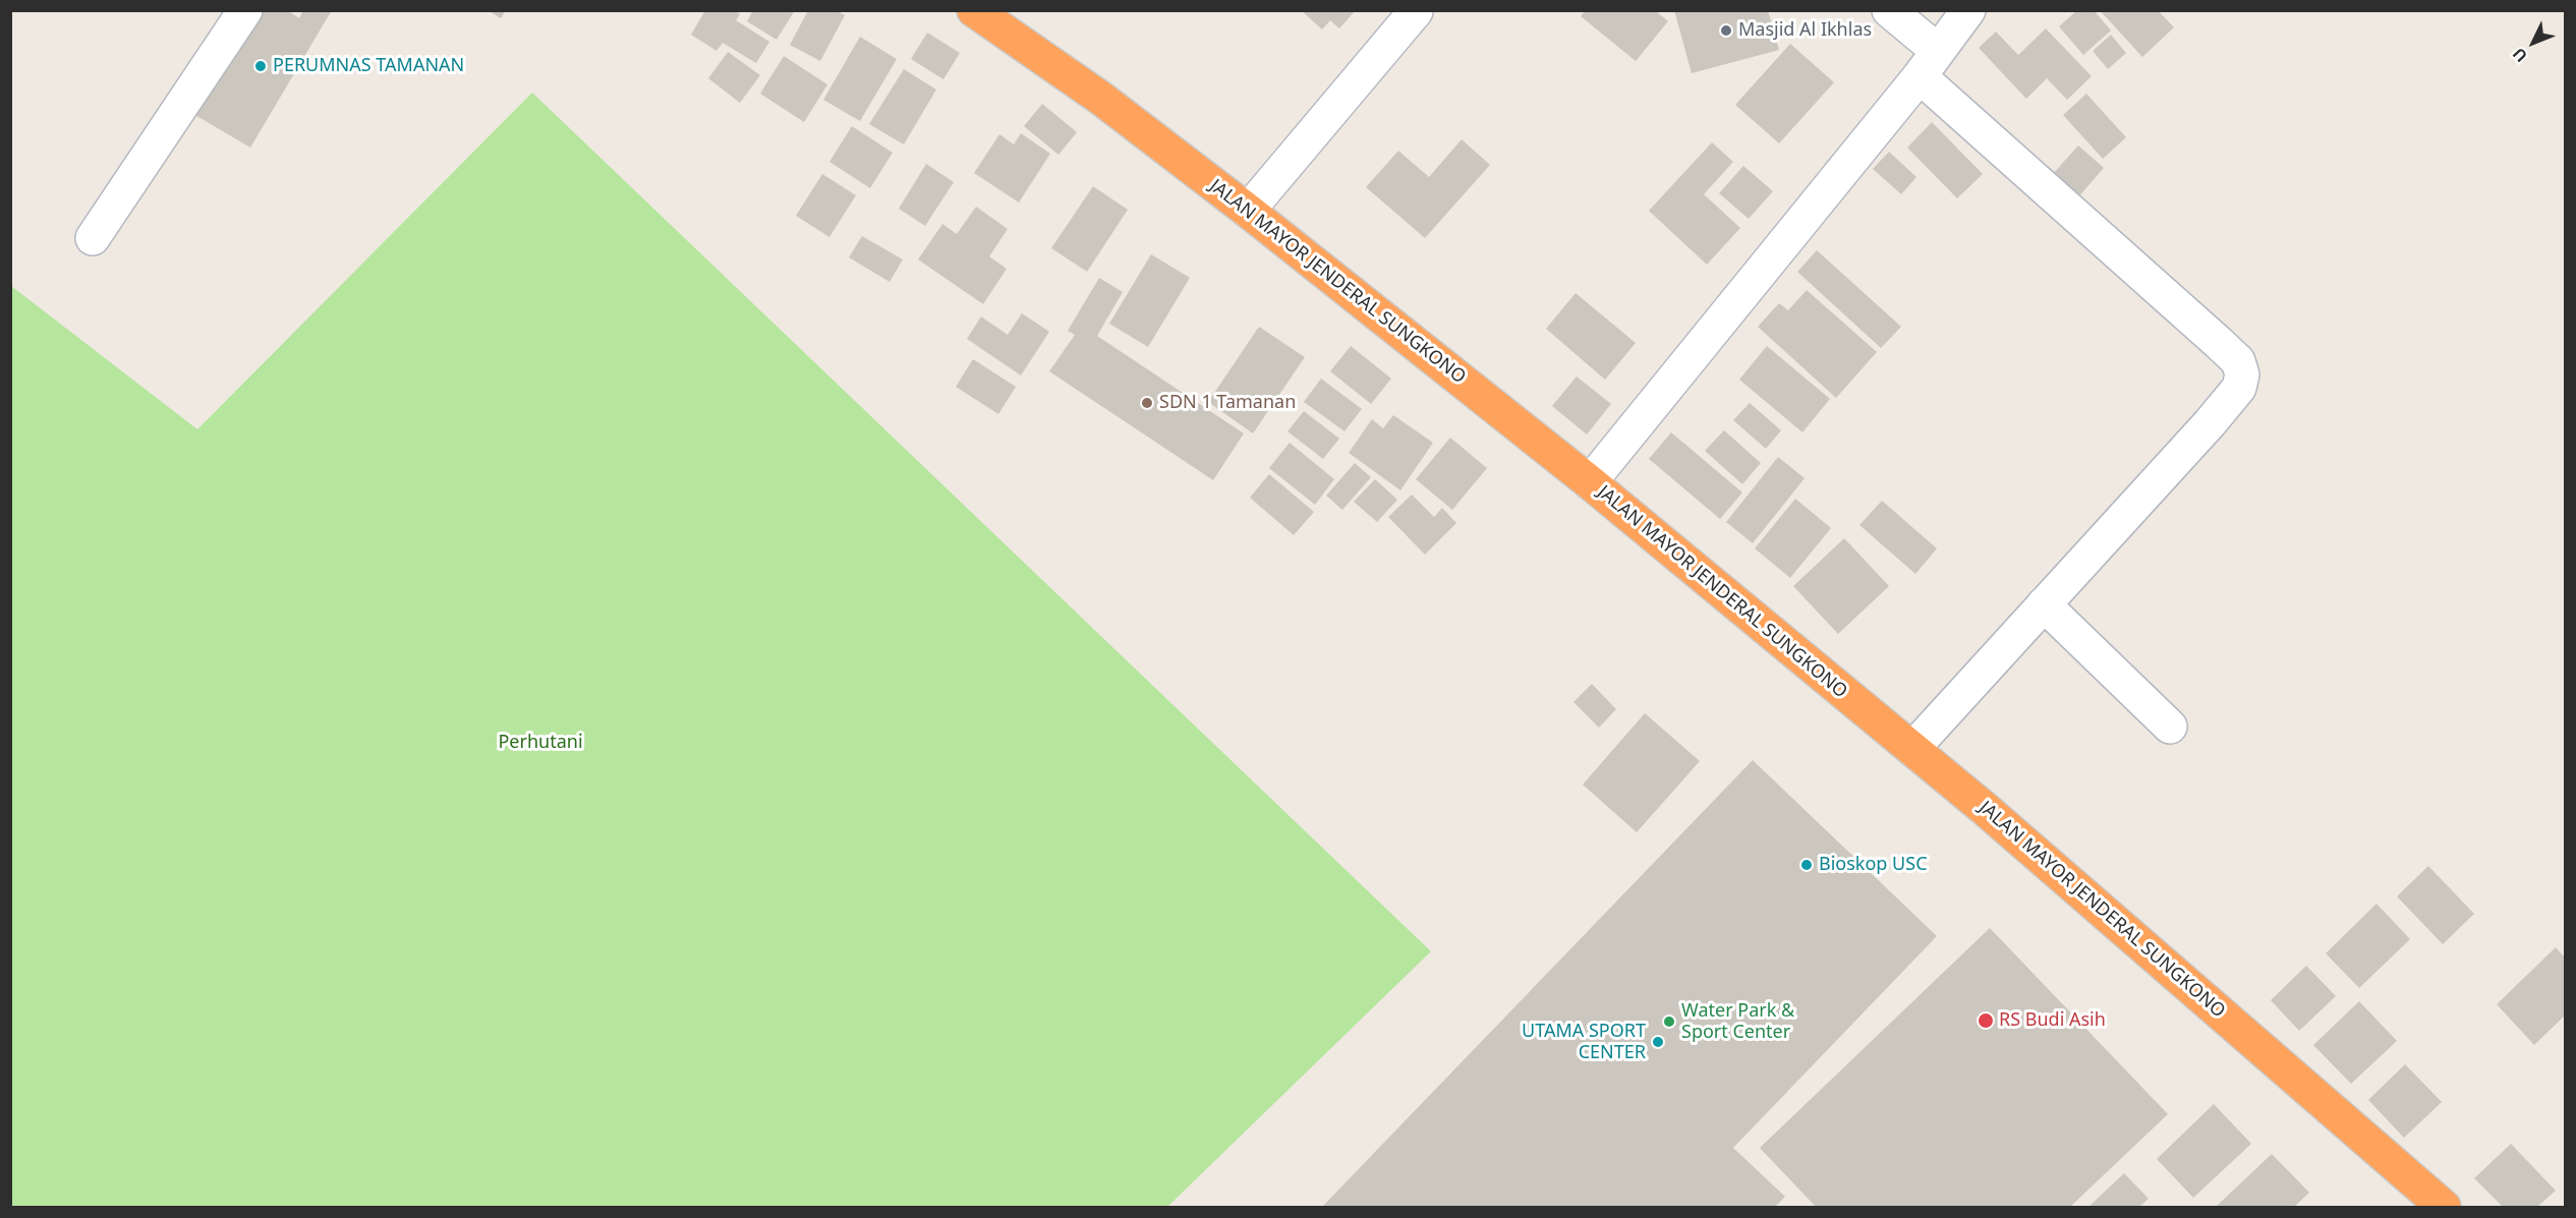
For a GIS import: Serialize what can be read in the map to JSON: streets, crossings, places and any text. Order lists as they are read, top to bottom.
{
  "streets": {
    "highway": ["JALAN MAYOR JENDERAL SUNGKONO"]
  },
  "parks": ["Perhutani"],
  "places": [
    "Masjid Al Ikhlas",
    "PERUMNAS TAMANAN",
    "SDN 1 Tamanan",
    "Bioskop USC",
    "RS Budi Asih",
    "Water Park & Sport Center",
    "UTAMA SPORT CENTER"
  ],
  "north": "bottom left"
}
